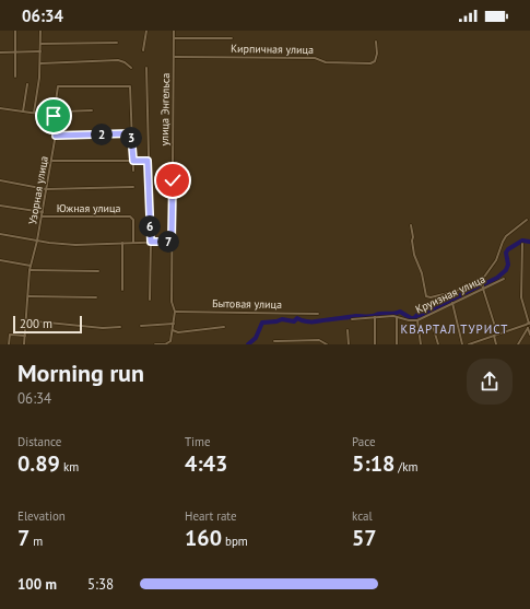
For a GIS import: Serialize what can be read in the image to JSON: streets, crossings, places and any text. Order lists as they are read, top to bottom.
{
  "streets": {
    "street": [
      "Кирпичная улица",
      "улица Энгельса",
      "Узорная улица",
      "Южная улица",
      "Круизная улица",
      "Бытовая улица"
    ]
  },
  "crossings": [
    ["Кирпичная улица", "улица Энгельса"],
    ["улица Энгельса", "Бытовая улица"],
    ["Узорная улица", "Южная улица"]
  ],
  "districts": ["КВАРТАЛ ТУРИСТ"],
  "scale_bar": "200 m",
  "page": {
    "status": "06:34",
    "pins": [
      "2",
      "3",
      "6",
      "7"
    ],
    "scale": "200 m",
    "heading": ["Morning run", "06:34"],
    "stats": [
      ["Distance", "0.89 km"],
      ["Time", "4:43"],
      ["Pace", "5:18 /km"],
      ["Elevation", "7 m"],
      ["Heart rate", "160 bpm"],
      ["kcal", "57"]
    ],
    "list": [
      {
        "name": "100 m",
        "note": "5:38"
      }
    ]
  }
}
